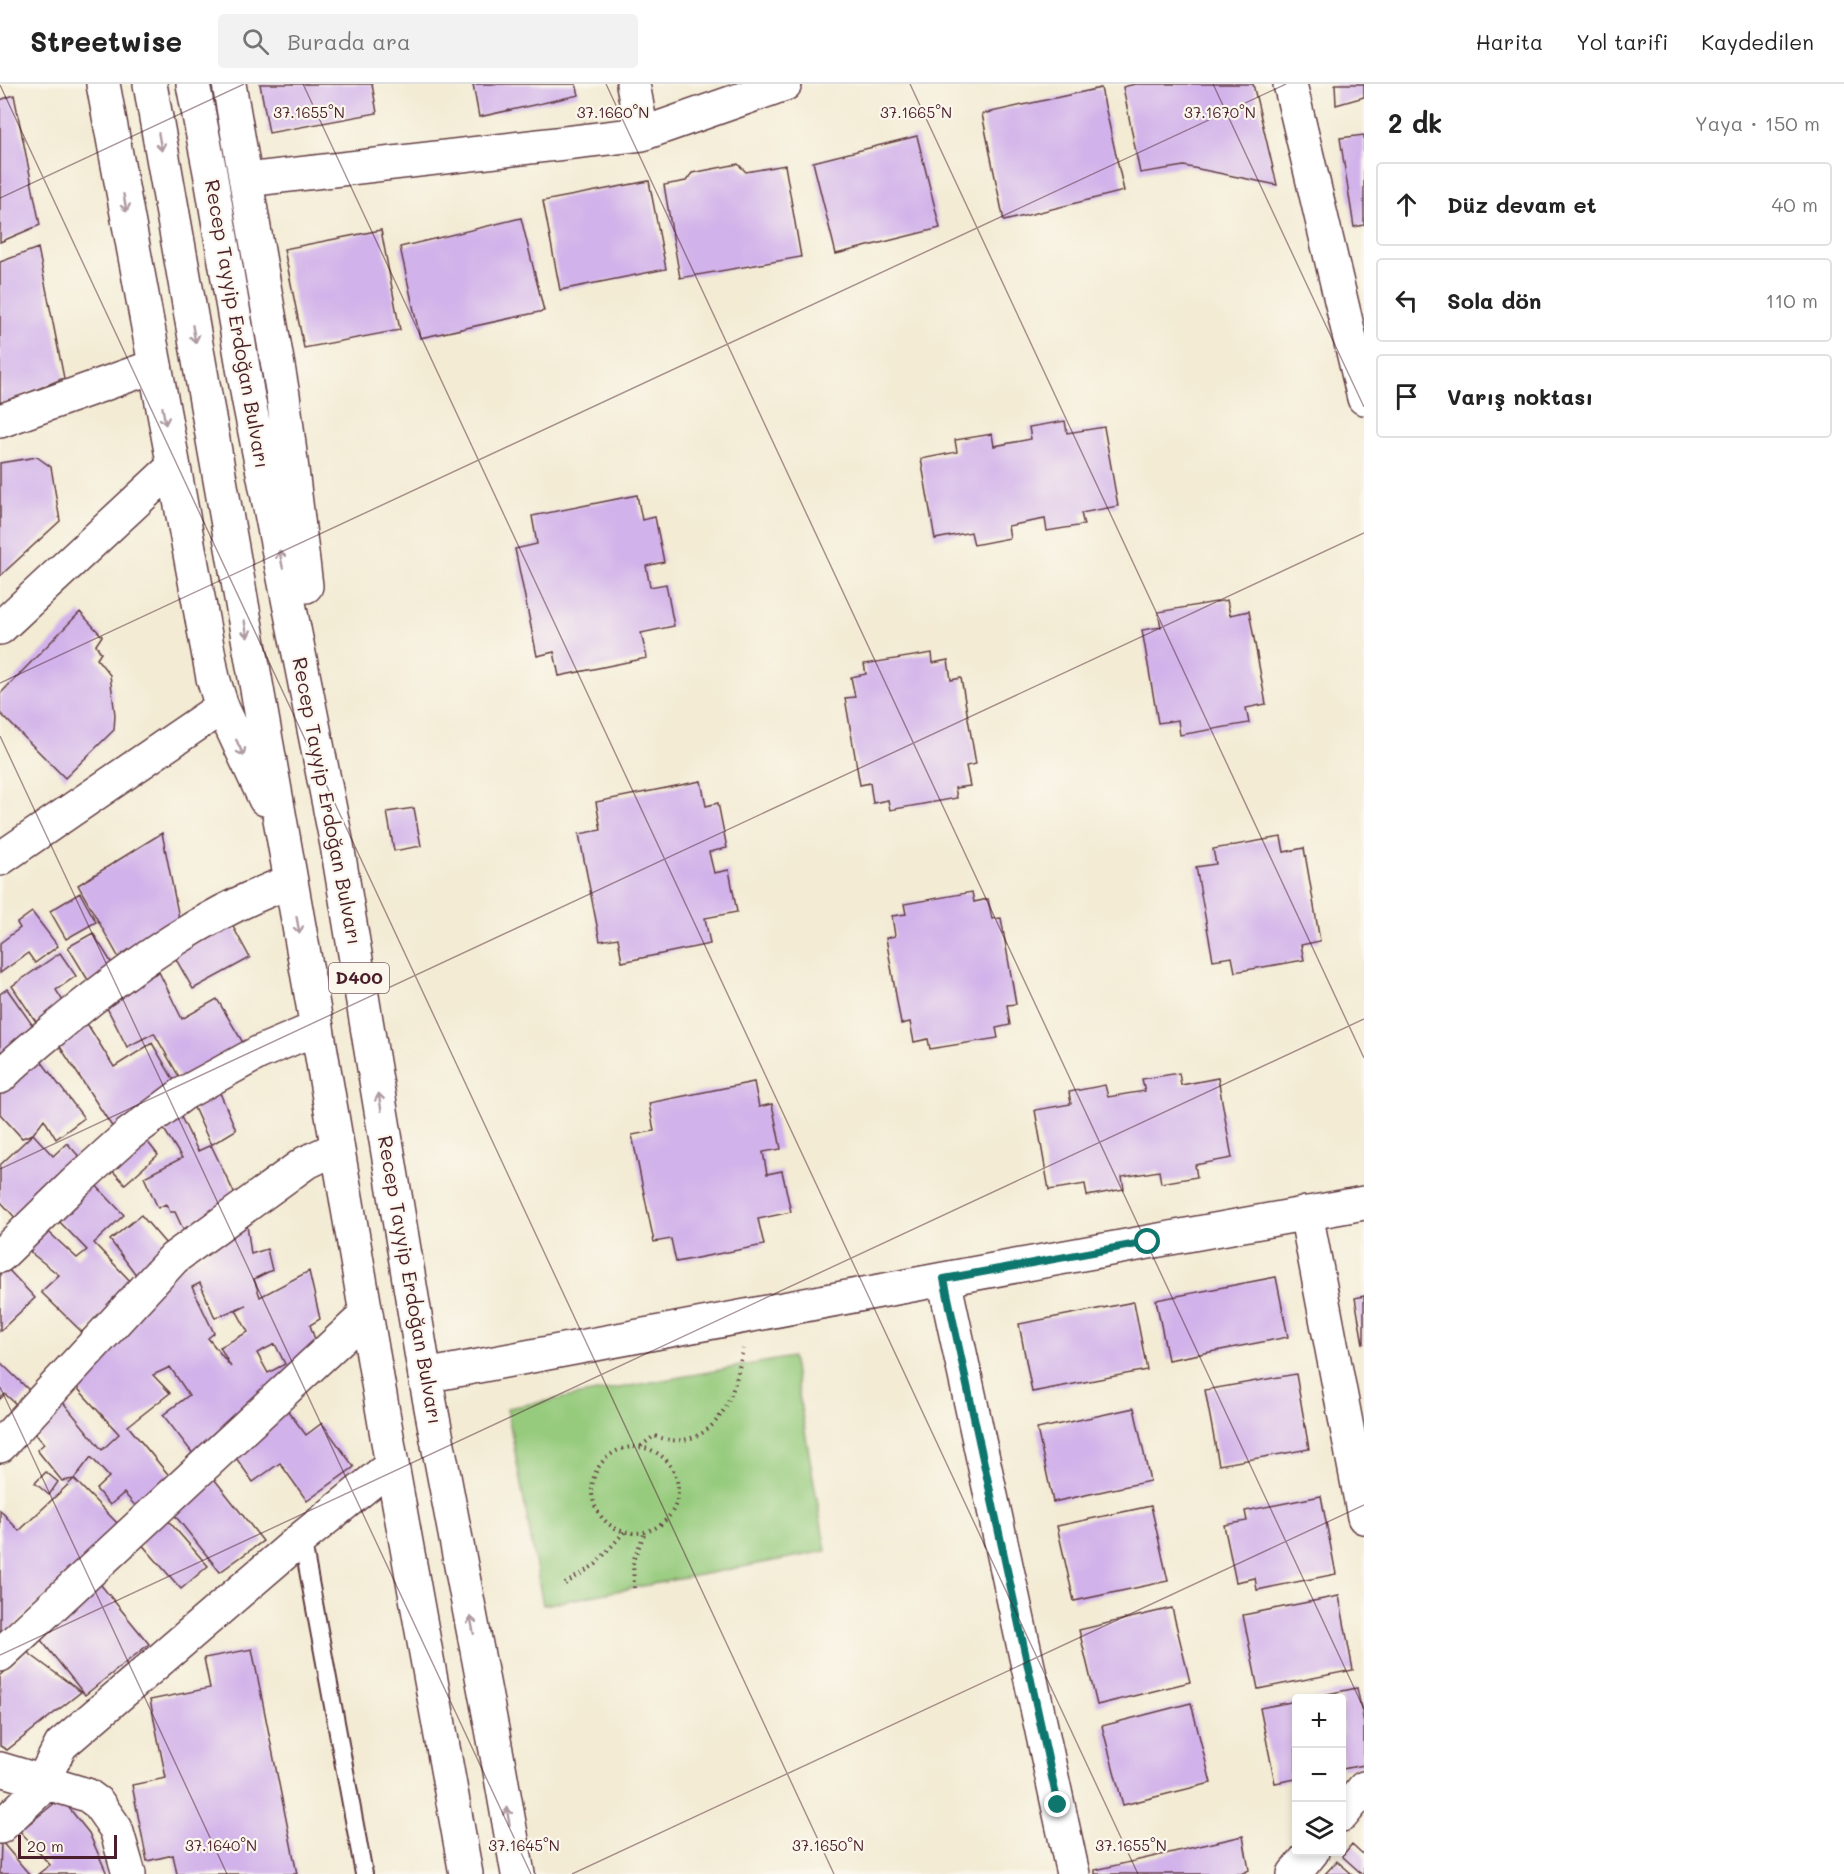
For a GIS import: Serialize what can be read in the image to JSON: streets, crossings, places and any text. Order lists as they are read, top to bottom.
{
  "streets": {
    "main road": ["Recep Tayyip Erdoğan Bulvarı", "D400"]
  },
  "scale_bar": "20 m",
  "page": {
    "header": "Streetwise",
    "search": "Burada ara",
    "nav": ["Harita", "Yol tarifi", "Kaydedilen"],
    "heading": ["2 dk", "Yaya · 150 m"],
    "list": [
      ["Düz devam et", "40 m"],
      ["Sola dön", "110 m"],
      "Varış noktası"
    ],
    "map_buttons": ["+", "−"],
    "scale": "20 m"
  },
  "coordinates": [
    "37.1655°N",
    "37.1660°N",
    "37.1665°N",
    "37.1670°N",
    "37.1640°N",
    "37.1645°N",
    "37.1650°N"
  ]
}
